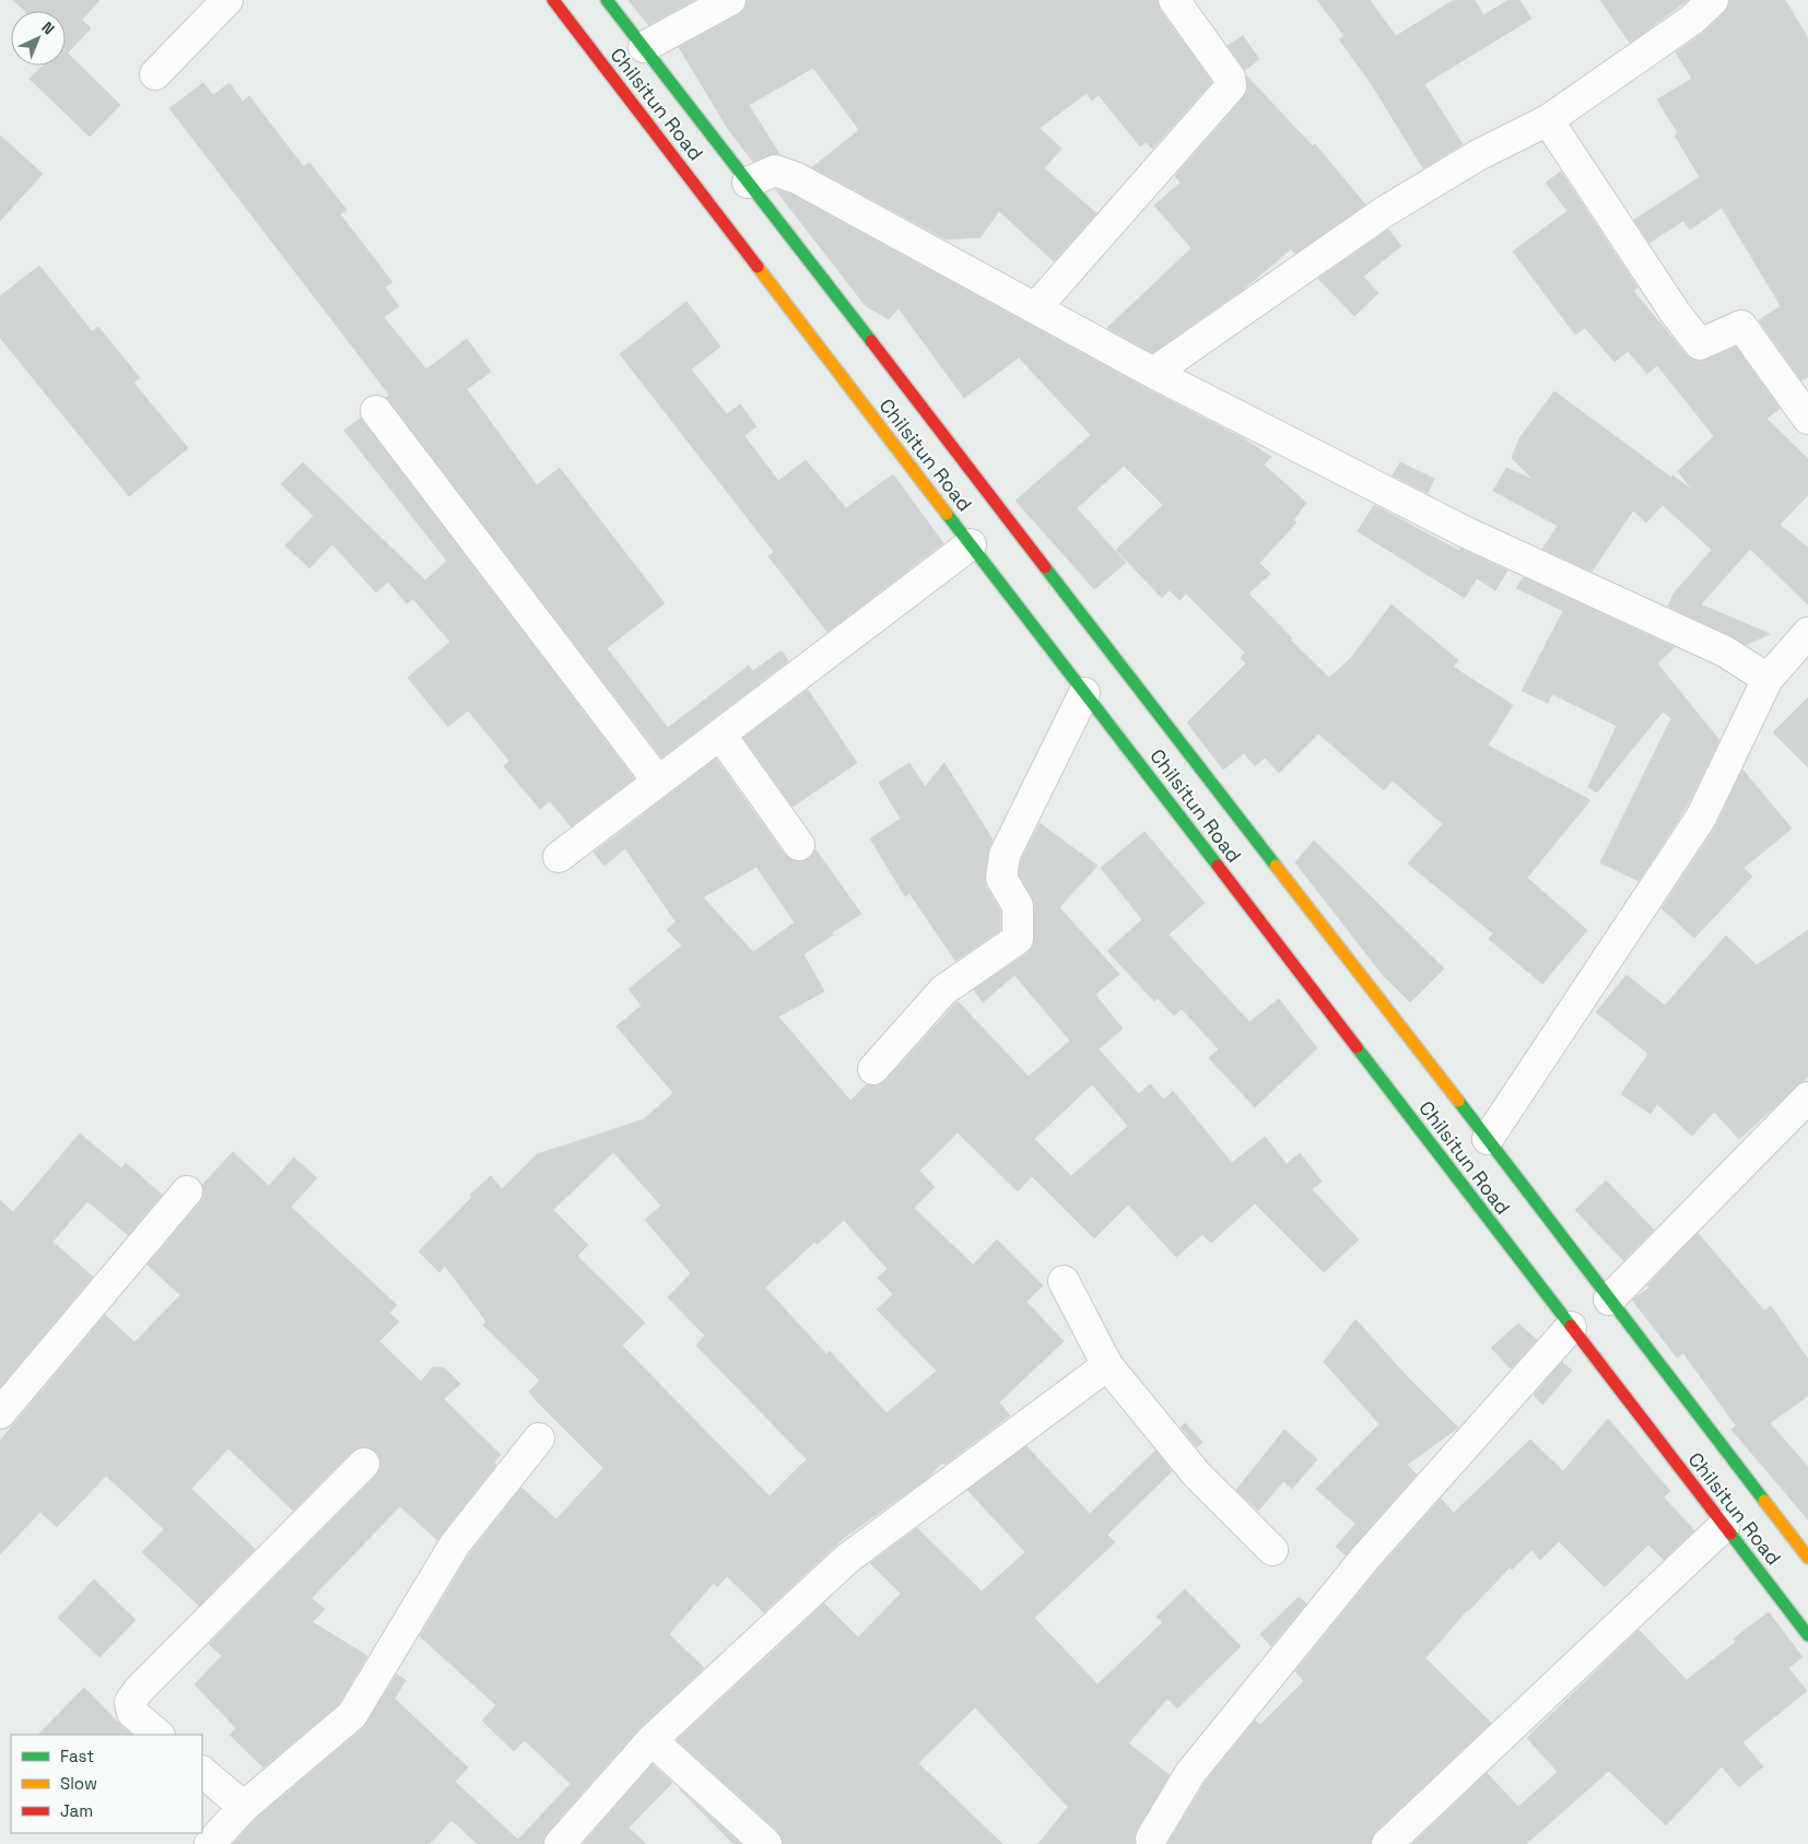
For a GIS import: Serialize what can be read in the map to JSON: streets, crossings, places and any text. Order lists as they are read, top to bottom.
{
  "streets": {
    "main road": ["Chilsitun Road"]
  },
  "legend": ["Fast", "Slow", "Jam"],
  "north": "top right"
}
